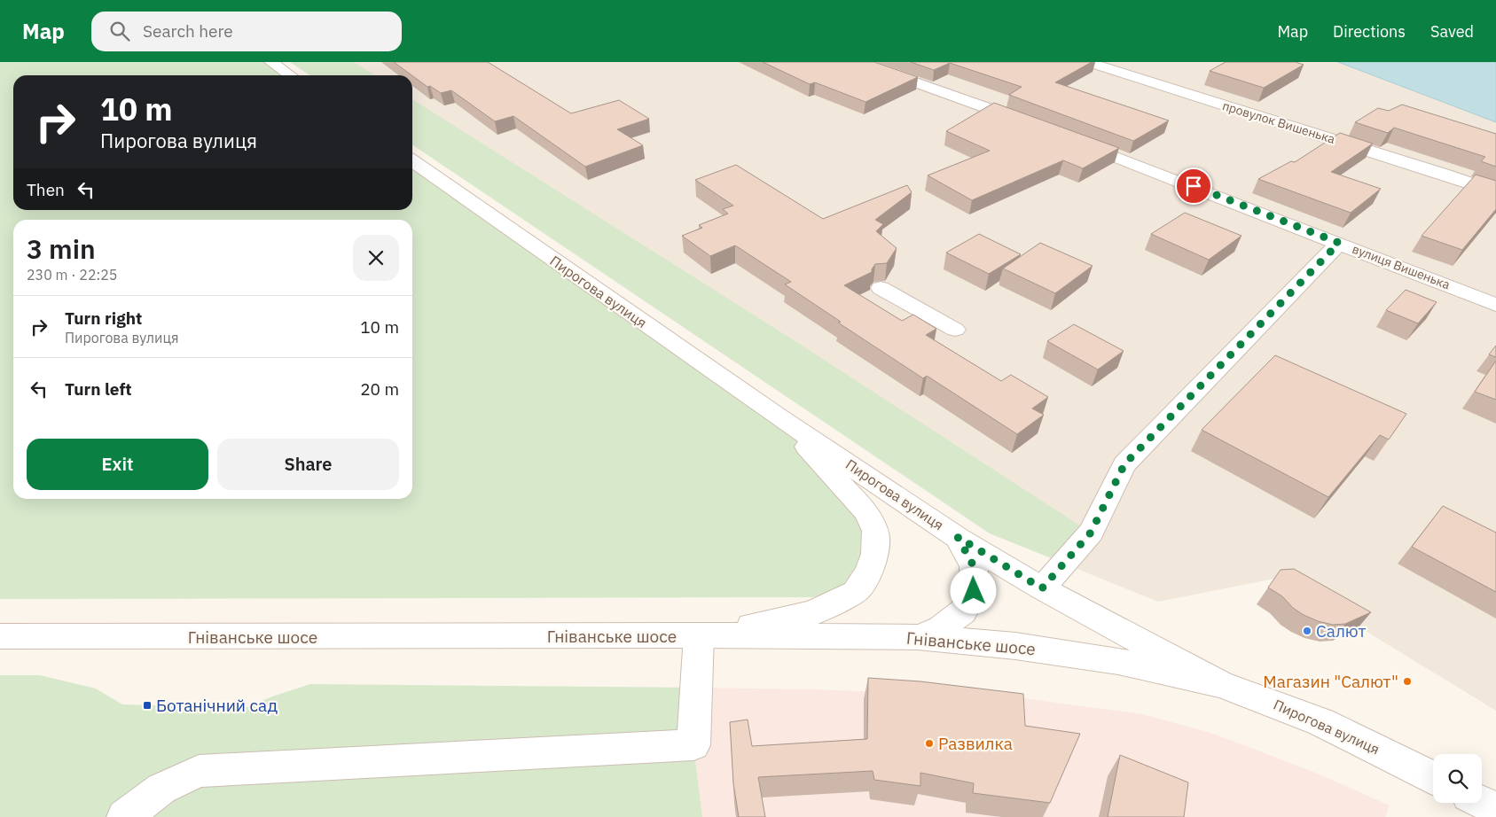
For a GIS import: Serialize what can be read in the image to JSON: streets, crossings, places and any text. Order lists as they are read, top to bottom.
{
  "streets": {
    "main road": [
      "провулок Вишенька",
      "вулиця Вишенька",
      "Пирогова вулиця",
      "Гніванське шосе"
    ]
  },
  "crossings": [
    ["Пирогова вулиця", "Гніванське шосе"]
  ],
  "places": {
    "other": ["Салют", "Магазин \"Салют\"", "Развилка"],
    "transit": ["Ботанічний сад"]
  },
  "page": {
    "header": "Map",
    "search": "Search here",
    "nav": ["Map", "Directions", "Saved"],
    "turn": ["10 m", "Пирогова вулиця"],
    "then": "Then",
    "heading": ["3 min", "230 m · 22:25"],
    "list": [
      {
        "name": "Turn right",
        "note": "Пирогова вулиця",
        "value": "10 m"
      },
      {
        "name": "Turn left",
        "value": "20 m"
      }
    ],
    "buttons": ["Exit", "Share"]
  }
}
